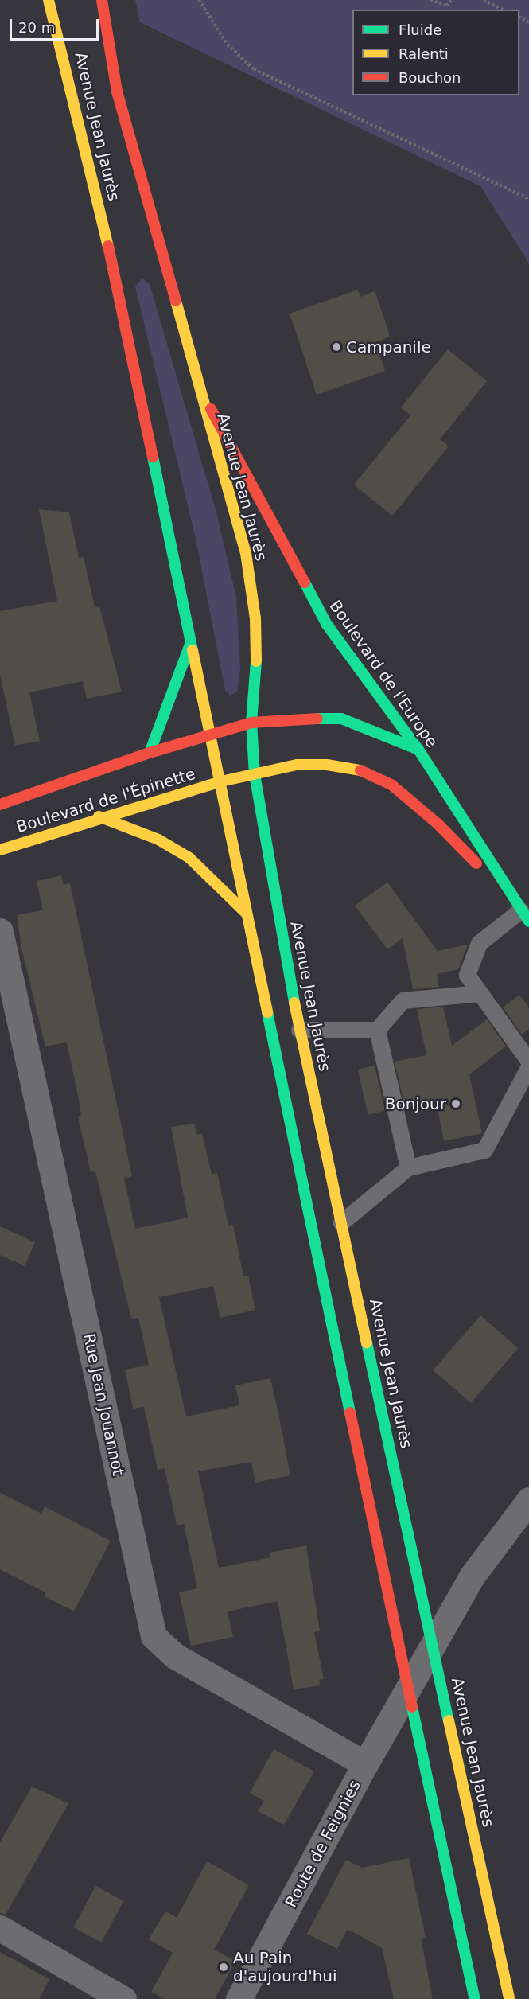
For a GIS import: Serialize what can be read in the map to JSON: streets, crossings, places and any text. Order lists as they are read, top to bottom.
{
  "streets": {
    "main road": ["Avenue Jean Jaurès", "Boulevard de l'Europe", "Boulevard de l'Épinette"],
    "street": ["Rue Jean Jouannot", "Route de Feignies"]
  },
  "crossings": [
    ["Avenue Jean Jaurès", "Boulevard de l'Europe"],
    ["Avenue Jean Jaurès", "Boulevard de l'Épinette"],
    ["Avenue Jean Jaurès", "Route de Feignies"],
    ["Boulevard de l'Europe", "Boulevard de l'Épinette"],
    ["Rue Jean Jouannot", "Route de Feignies"]
  ],
  "places": ["Campanile", "Bonjour", "Au Pain d'aujourd'hui"],
  "legend": ["Fluide", "Ralenti", "Bouchon"],
  "scale_bar": "20 m"
}
